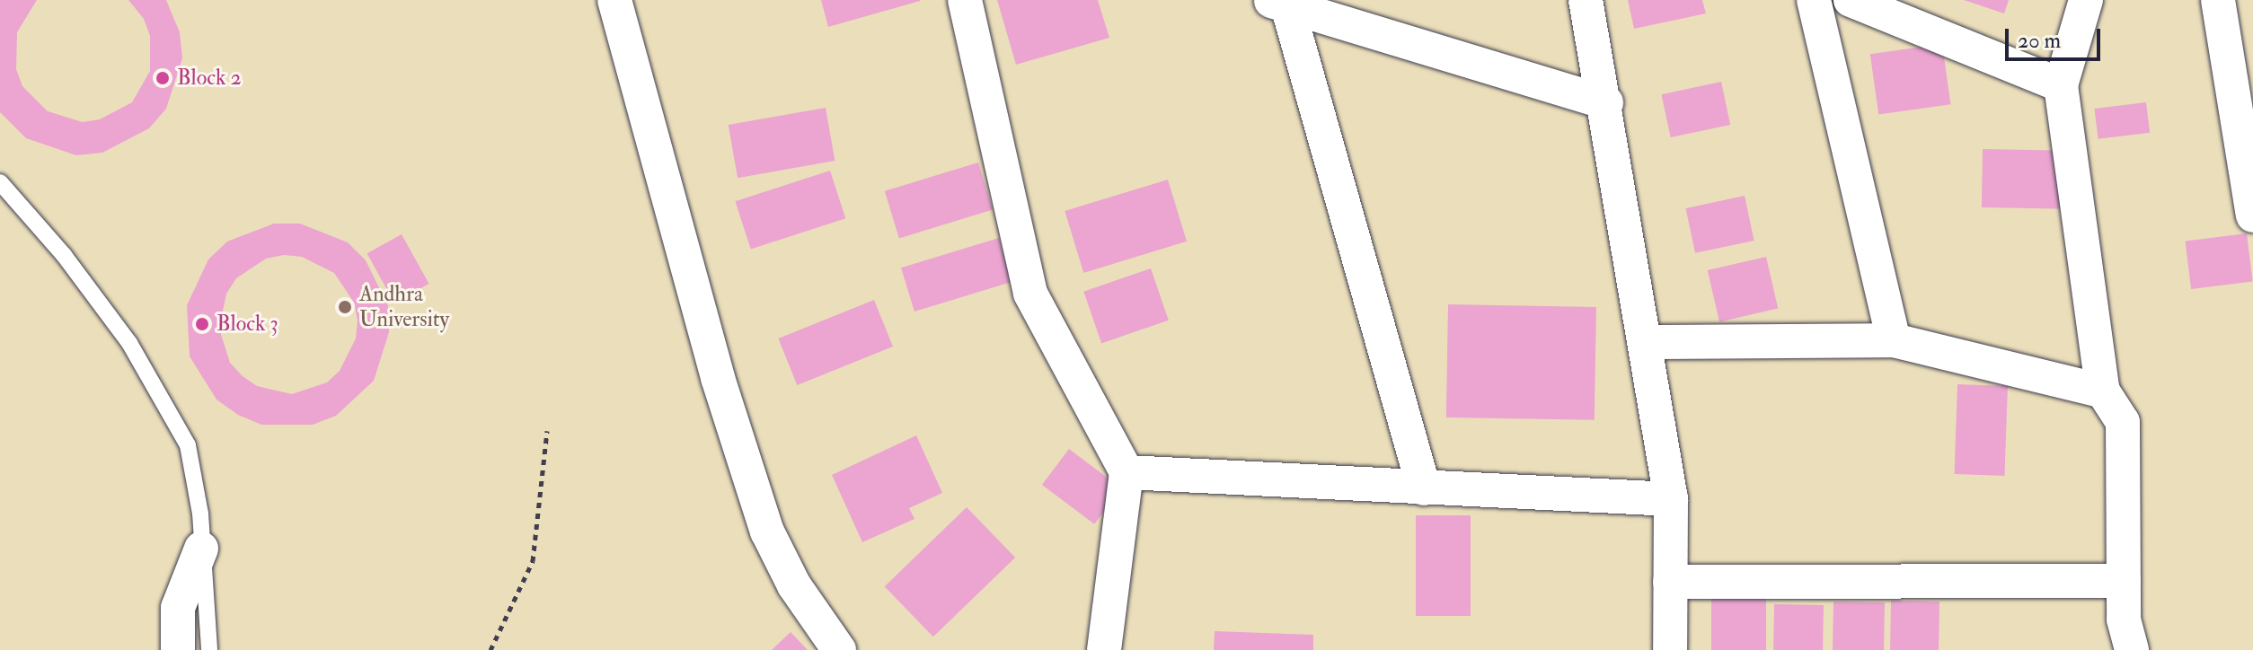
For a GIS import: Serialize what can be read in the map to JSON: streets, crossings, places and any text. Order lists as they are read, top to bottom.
{
  "places": ["Block 2", "Andhra University", "Block 3"],
  "scale_bar": "20 m"
}
